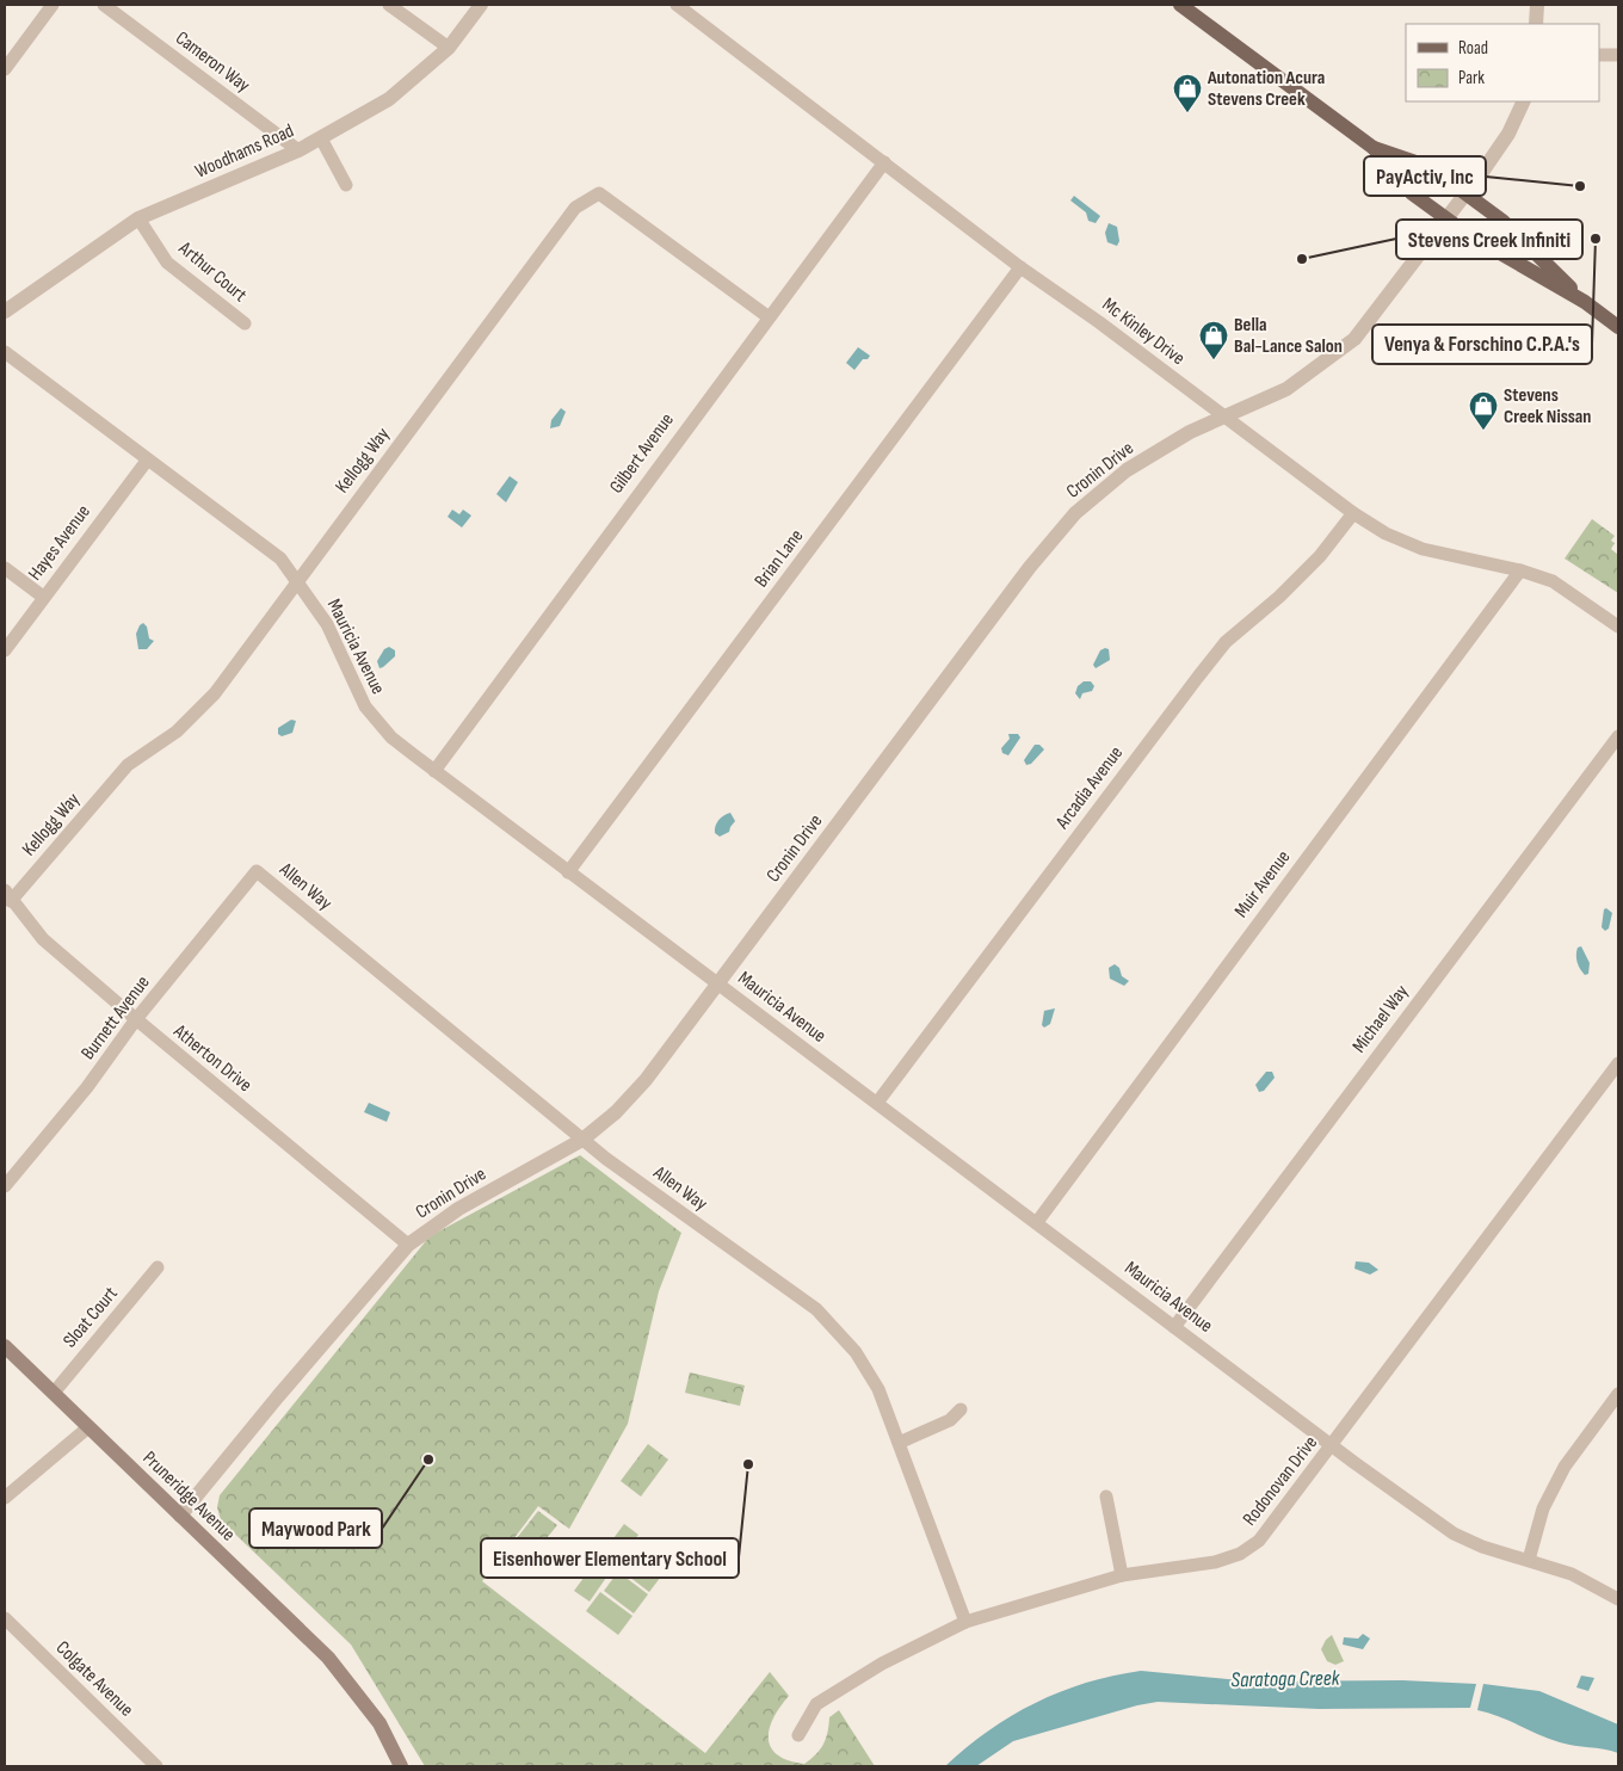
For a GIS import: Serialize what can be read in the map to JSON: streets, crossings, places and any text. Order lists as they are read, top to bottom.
{
  "streets": {
    "main road": ["Pruneridge Avenue"],
    "street": [
      "Cameron Way",
      "Woodhams Road",
      "Arthur Court",
      "Mc Kinley Drive",
      "Gilbert Avenue",
      "Kellogg Way",
      "Cronin Drive",
      "Hayes Avenue",
      "Brian Lane",
      "Mauricia Avenue",
      "Arcadia Avenue",
      "Muir Avenue",
      "Allen Way",
      "Burnett Avenue",
      "Michael Way",
      "Atherton Drive",
      "Sloat Court",
      "Rodonovan Drive",
      "Colgate Avenue"
    ]
  },
  "crossings": [
    ["Cameron Way", "Woodhams Road"],
    ["Woodhams Road", "Arthur Court"],
    ["Mc Kinley Drive", "Gilbert Avenue"],
    ["Mc Kinley Drive", "Cronin Drive"],
    ["Mc Kinley Drive", "Brian Lane"],
    ["Mc Kinley Drive", "Arcadia Avenue"],
    ["Mc Kinley Drive", "Muir Avenue"],
    ["Gilbert Avenue", "Kellogg Way"],
    ["Gilbert Avenue", "Mauricia Avenue"],
    ["Kellogg Way", "Mauricia Avenue"],
    ["Kellogg Way", "Atherton Drive"],
    ["Cronin Drive", "Mauricia Avenue"],
    ["Cronin Drive", "Allen Way"],
    ["Cronin Drive", "Atherton Drive"],
    ["Cronin Drive", "Pruneridge Avenue"],
    ["Hayes Avenue", "Mauricia Avenue"],
    ["Brian Lane", "Mauricia Avenue"],
    ["Mauricia Avenue", "Arcadia Avenue"],
    ["Mauricia Avenue", "Muir Avenue"],
    ["Mauricia Avenue", "Michael Way"],
    ["Mauricia Avenue", "Rodonovan Drive"],
    ["Allen Way", "Burnett Avenue"],
    ["Allen Way", "Rodonovan Drive"],
    ["Burnett Avenue", "Atherton Drive"],
    ["Sloat Court", "Pruneridge Avenue"]
  ],
  "water": ["Saratoga Creek"],
  "places": {
    "shop": ["Autonation Acura Stevens Creek", "Bella Bal-Lance Salon", "Stevens Creek Nissan"],
    "other": [
      "PayActiv, Inc",
      "Venya & Forschino C.P.A.'s",
      "Stevens Creek Infiniti",
      "Maywood Park",
      "Eisenhower Elementary School"
    ]
  },
  "legend": ["Road", "Park"]
}
